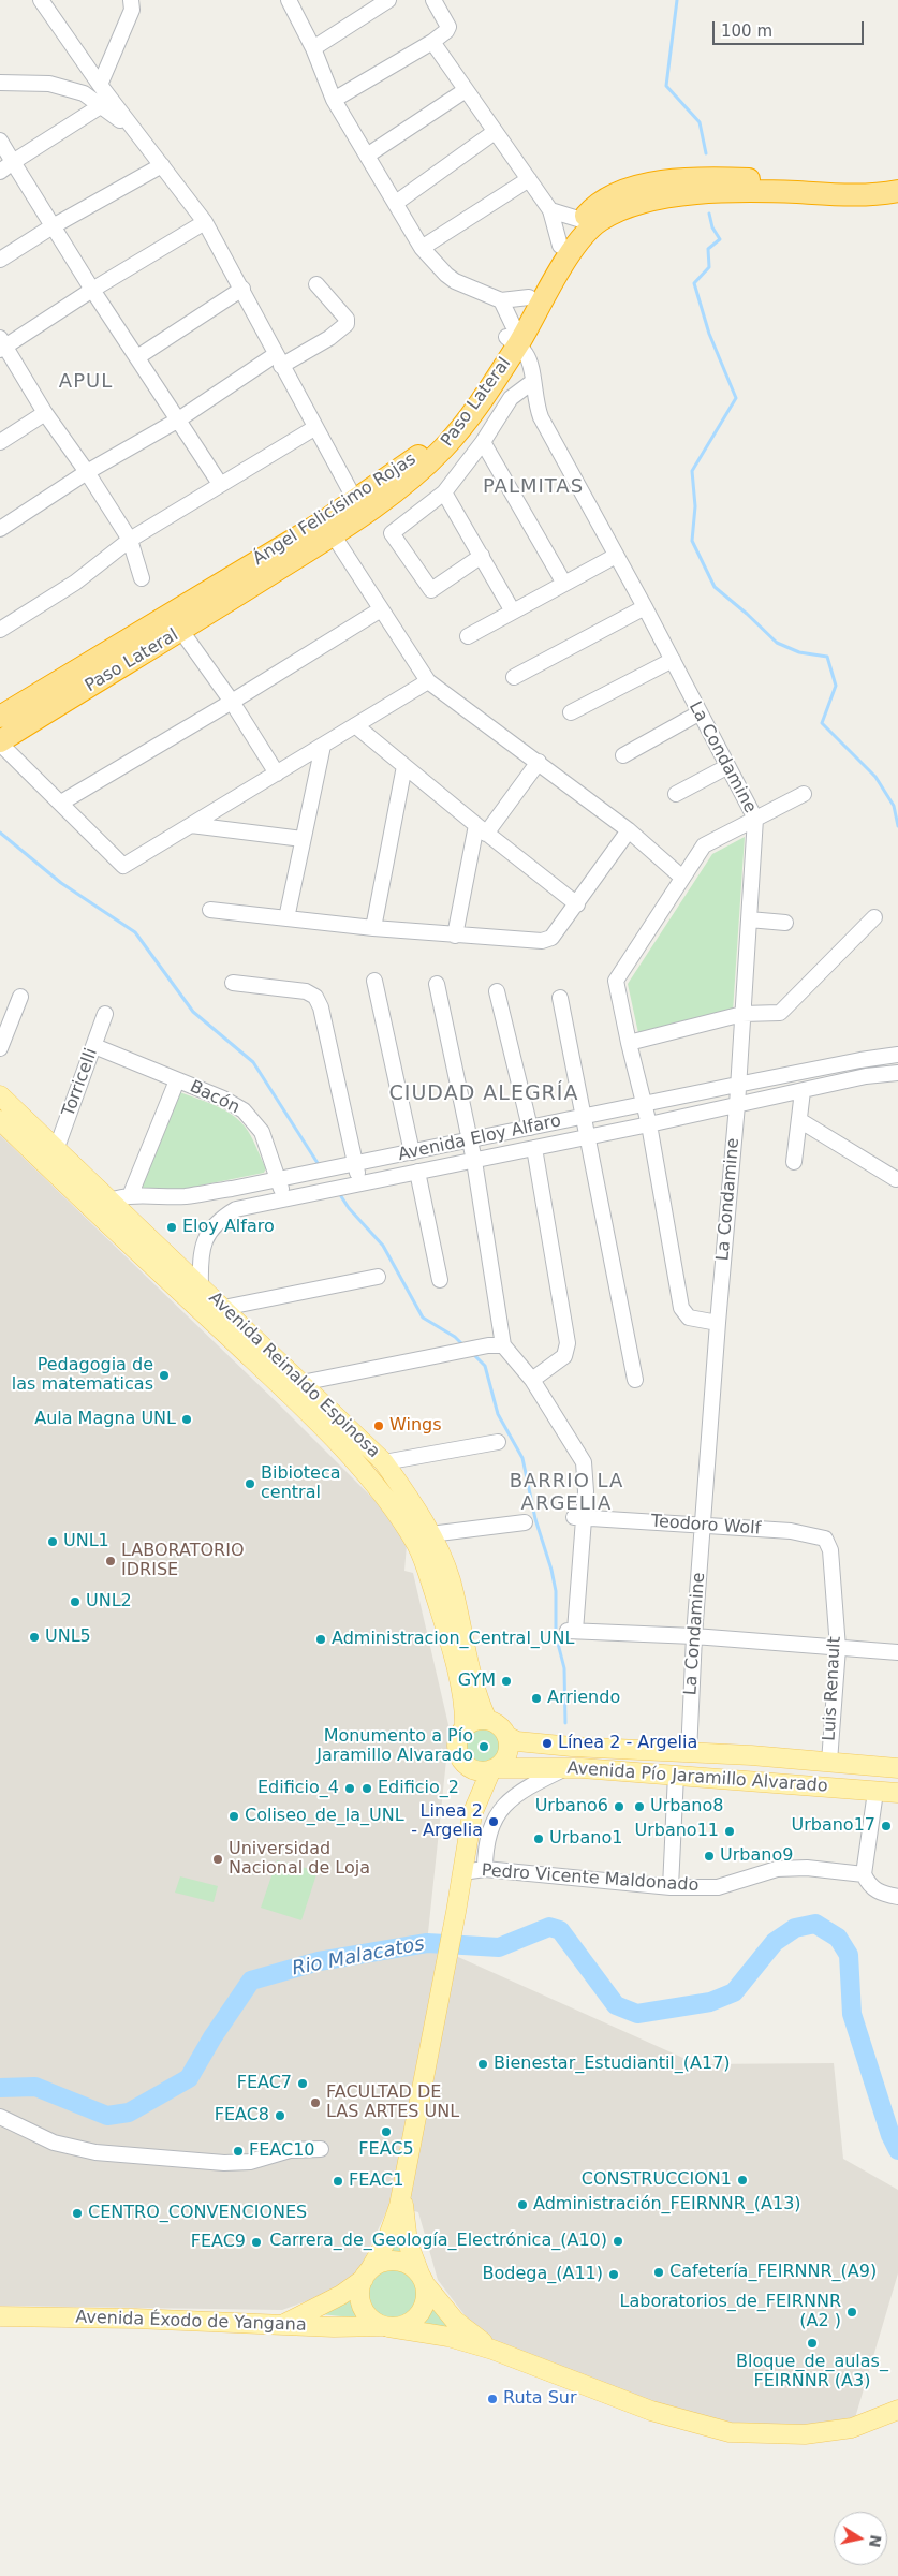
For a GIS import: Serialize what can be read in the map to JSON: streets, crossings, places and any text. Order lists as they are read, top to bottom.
{
  "streets": {
    "highway": ["Paso Lateral", "Ángel Felicísimo Rojas"],
    "main road": ["Avenida Reinaldo Espinosa", "Avenida Pío Jaramillo Alvarado", "Avenida Éxodo de Yangana"],
    "street": [
      "La Condamine",
      "Torricelli",
      "Bacón",
      "Avenida Eloy Alfaro",
      "Teodoro Wolf",
      "Luis Renault",
      "Pedro Vicente Maldonado"
    ]
  },
  "crossings": [
    ["Paso Lateral", "Ángel Felicísimo Rojas"],
    ["Paso Lateral", "La Condamine"],
    ["Ángel Felicísimo Rojas", "La Condamine"],
    ["La Condamine", "Avenida Eloy Alfaro"],
    ["La Condamine", "Teodoro Wolf"],
    ["La Condamine", "Avenida Pío Jaramillo Alvarado"],
    ["Torricelli", "Bacón"],
    ["Torricelli", "Avenida Reinaldo Espinosa"],
    ["Bacón", "Avenida Eloy Alfaro"],
    ["Avenida Eloy Alfaro", "Avenida Reinaldo Espinosa"],
    ["Avenida Reinaldo Espinosa", "Avenida Pío Jaramillo Alvarado"],
    ["Teodoro Wolf", "Luis Renault"],
    ["Luis Renault", "Avenida Pío Jaramillo Alvarado"]
  ],
  "districts": [
    "APUL",
    "PALMITAS",
    "CIUDAD ALEGRÍA",
    "BARRIO LA ARGELIA"
  ],
  "water": ["Rio Malacatos"],
  "places": [
    "Eloy Alfaro",
    "Pedagogia de las matematicas",
    "Aula Magna UNL",
    "Wings",
    "Bibioteca central",
    "UNL1",
    "LABORATORIO IDRISE",
    "UNL2",
    "UNL5",
    "Administracion_Central_UNL",
    "GYM",
    "Arriendo",
    "Línea 2 - Argelia",
    "Monumento a Pío Jaramillo Alvarado",
    "Edificio_4",
    "Edificio_2",
    "Urbano6",
    "Urbano8",
    "Coliseo_de_la_UNL",
    "Linea 2 - Argelia",
    "Urbano17",
    "Urbano11",
    "Urbano1",
    "Urbano9",
    "Universidad Nacional de Loja",
    "Bienestar_Estudiantil_(A17)",
    "FEAC7",
    "FACULTAD DE LAS ARTES UNL",
    "FEAC8",
    "FEAC5",
    "FEAC10",
    "CONSTRUCCION1",
    "FEAC1",
    "Administración_FEIRNNR_(A13)",
    "CENTRO_CONVENCIONES",
    "Carrera_de_Geología_Electrónica_(A10)",
    "FEAC9",
    "Cafetería_FEIRNNR_(A9)",
    "Bodega_(A11)",
    "Laboratorios_de_FEIRNNR (A2 )",
    "Bloque_de_aulas_ FEIRNNR (A3)",
    "Ruta Sur"
  ],
  "scale_bar": "100 m",
  "north": "right"
}
